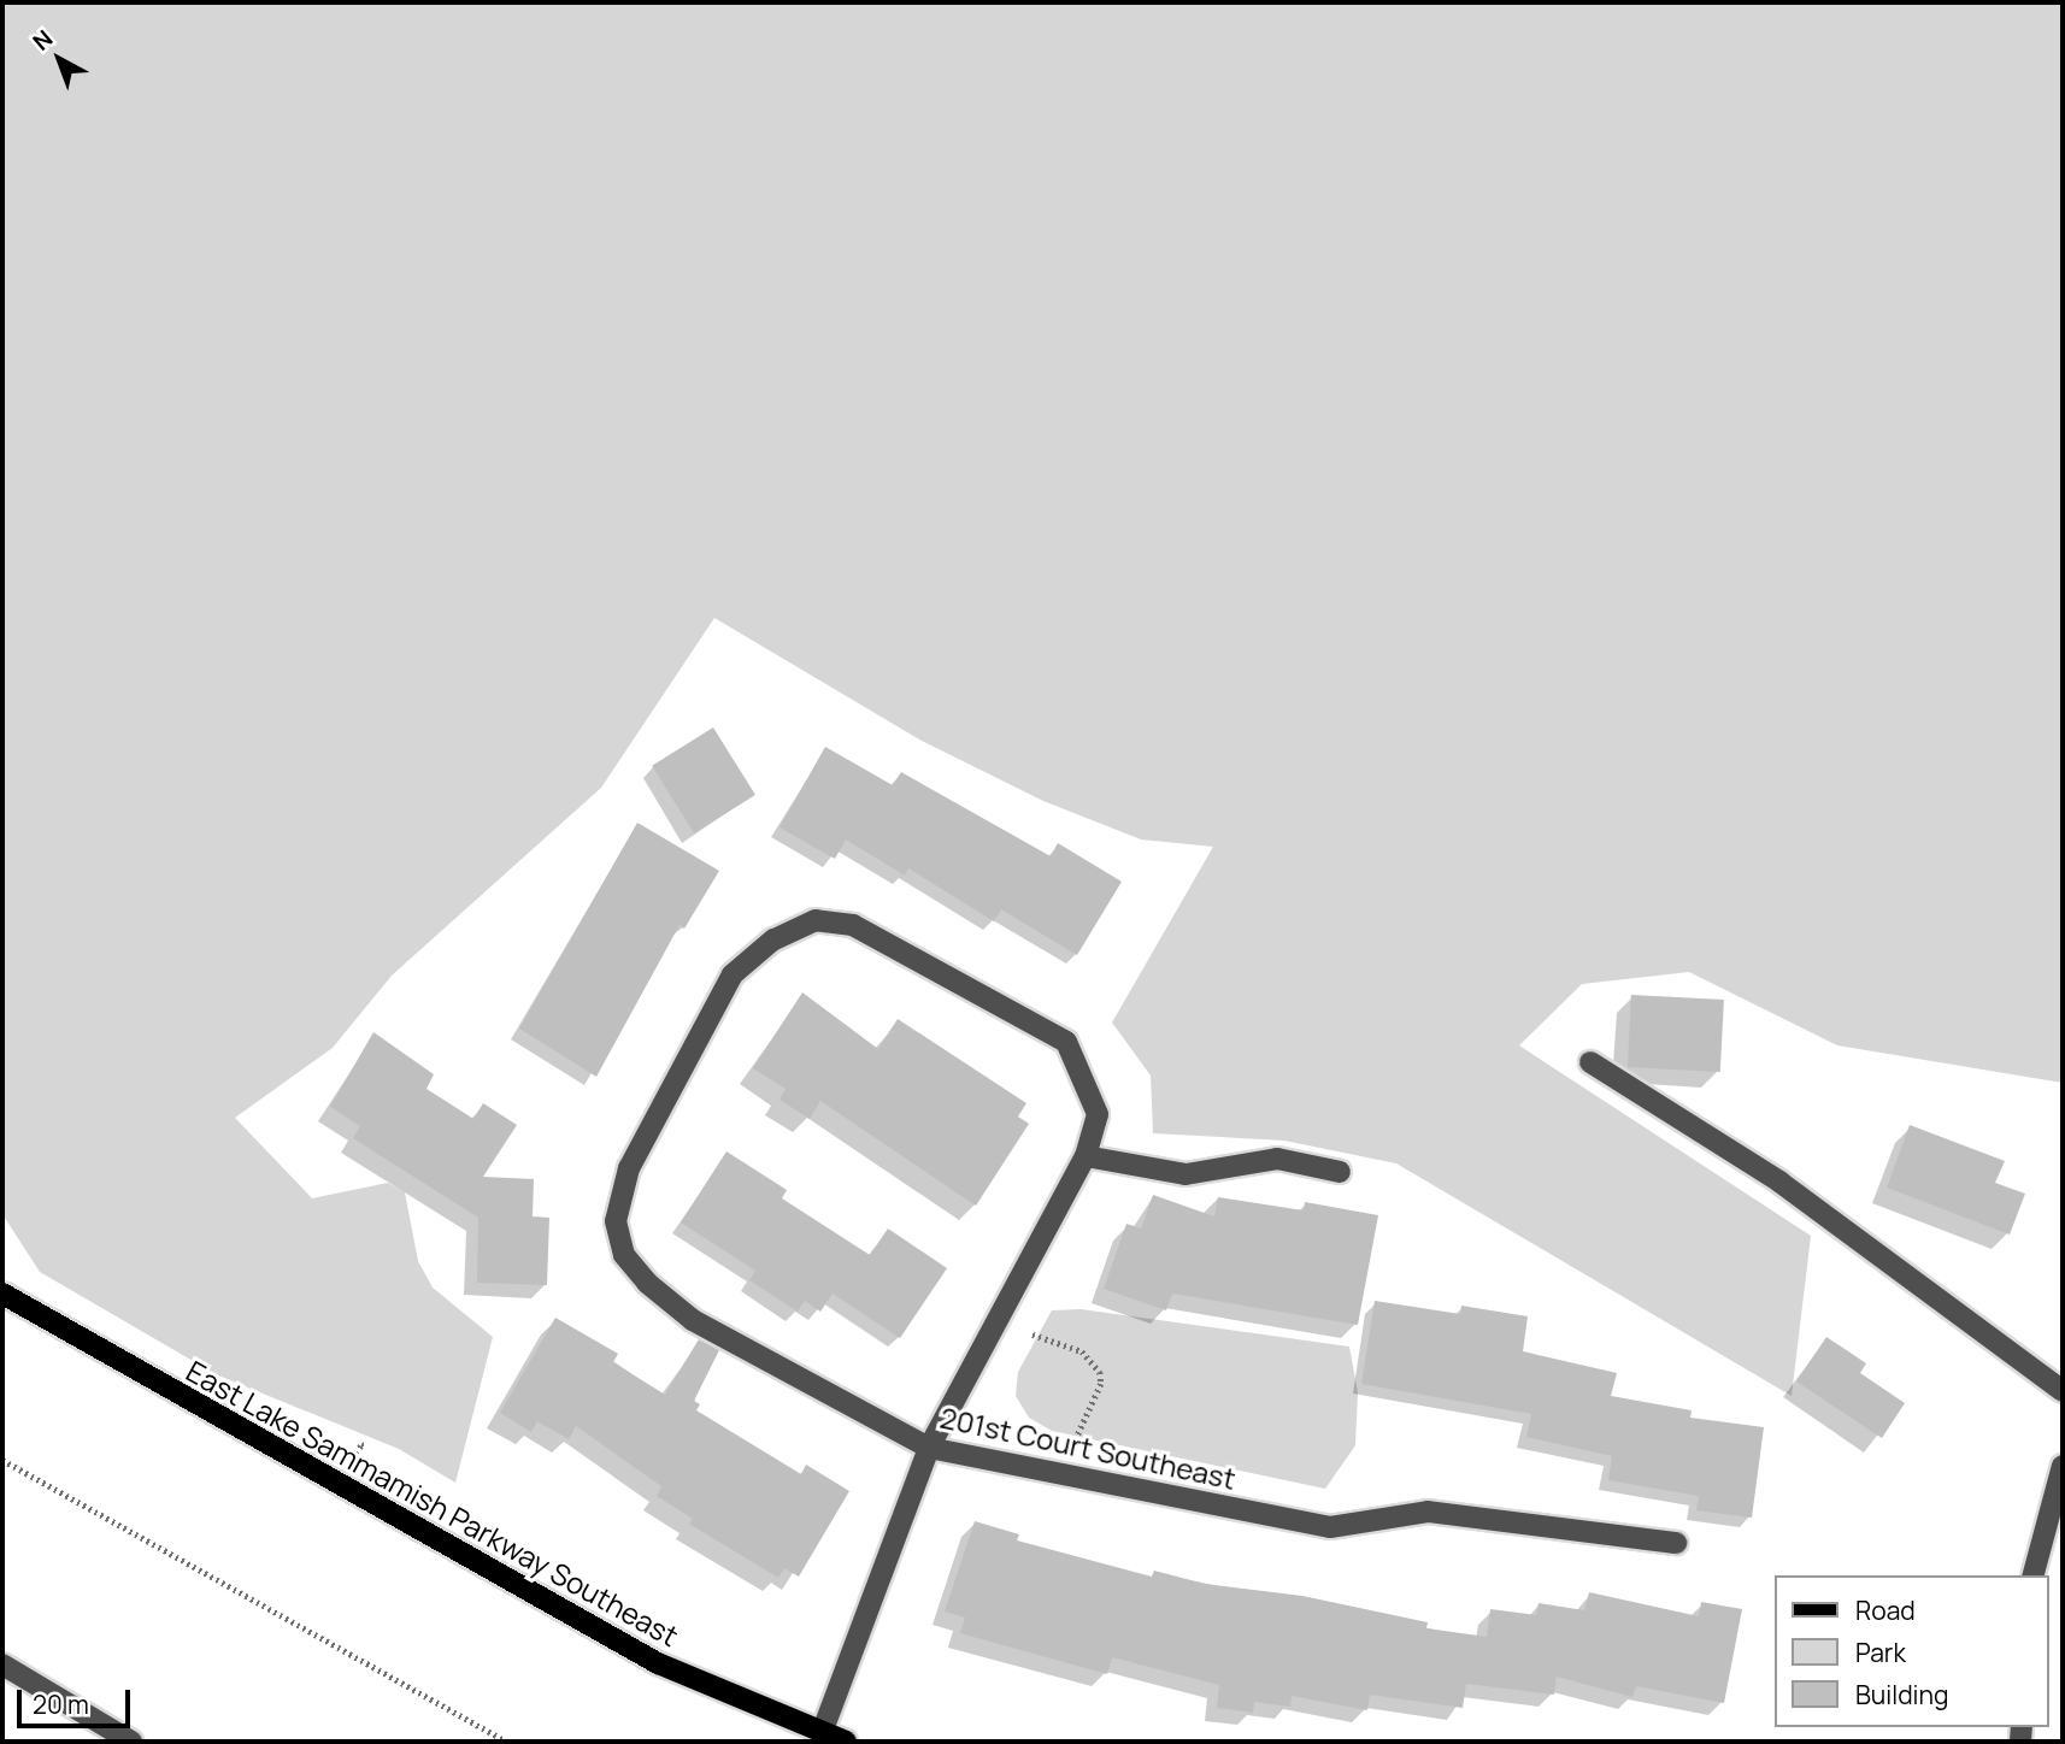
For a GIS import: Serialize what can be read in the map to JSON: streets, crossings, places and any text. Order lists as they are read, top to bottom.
{
  "streets": {
    "main road": ["East Lake Sammamish Parkway Southeast"],
    "street": ["201st Court Southeast"]
  },
  "legend": ["Road", "Park", "Building"],
  "scale_bar": "20 m",
  "north": "top left"
}
